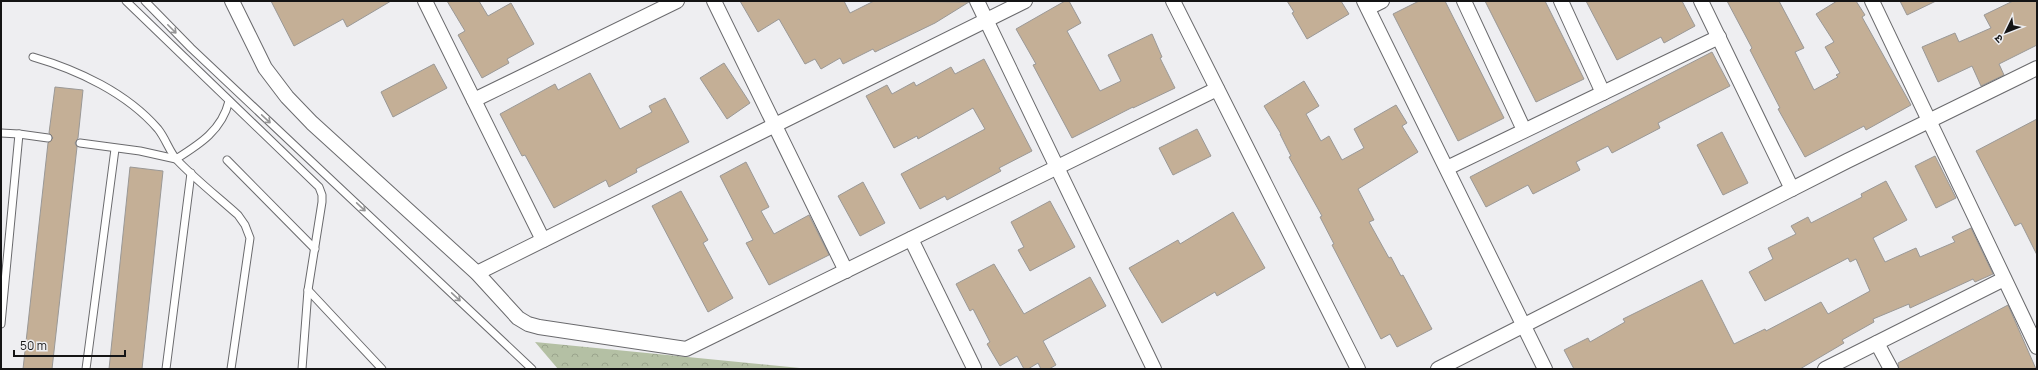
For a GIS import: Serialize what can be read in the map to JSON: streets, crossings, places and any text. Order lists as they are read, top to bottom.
{
  "scale_bar": "50 m",
  "north": "bottom left"
}
